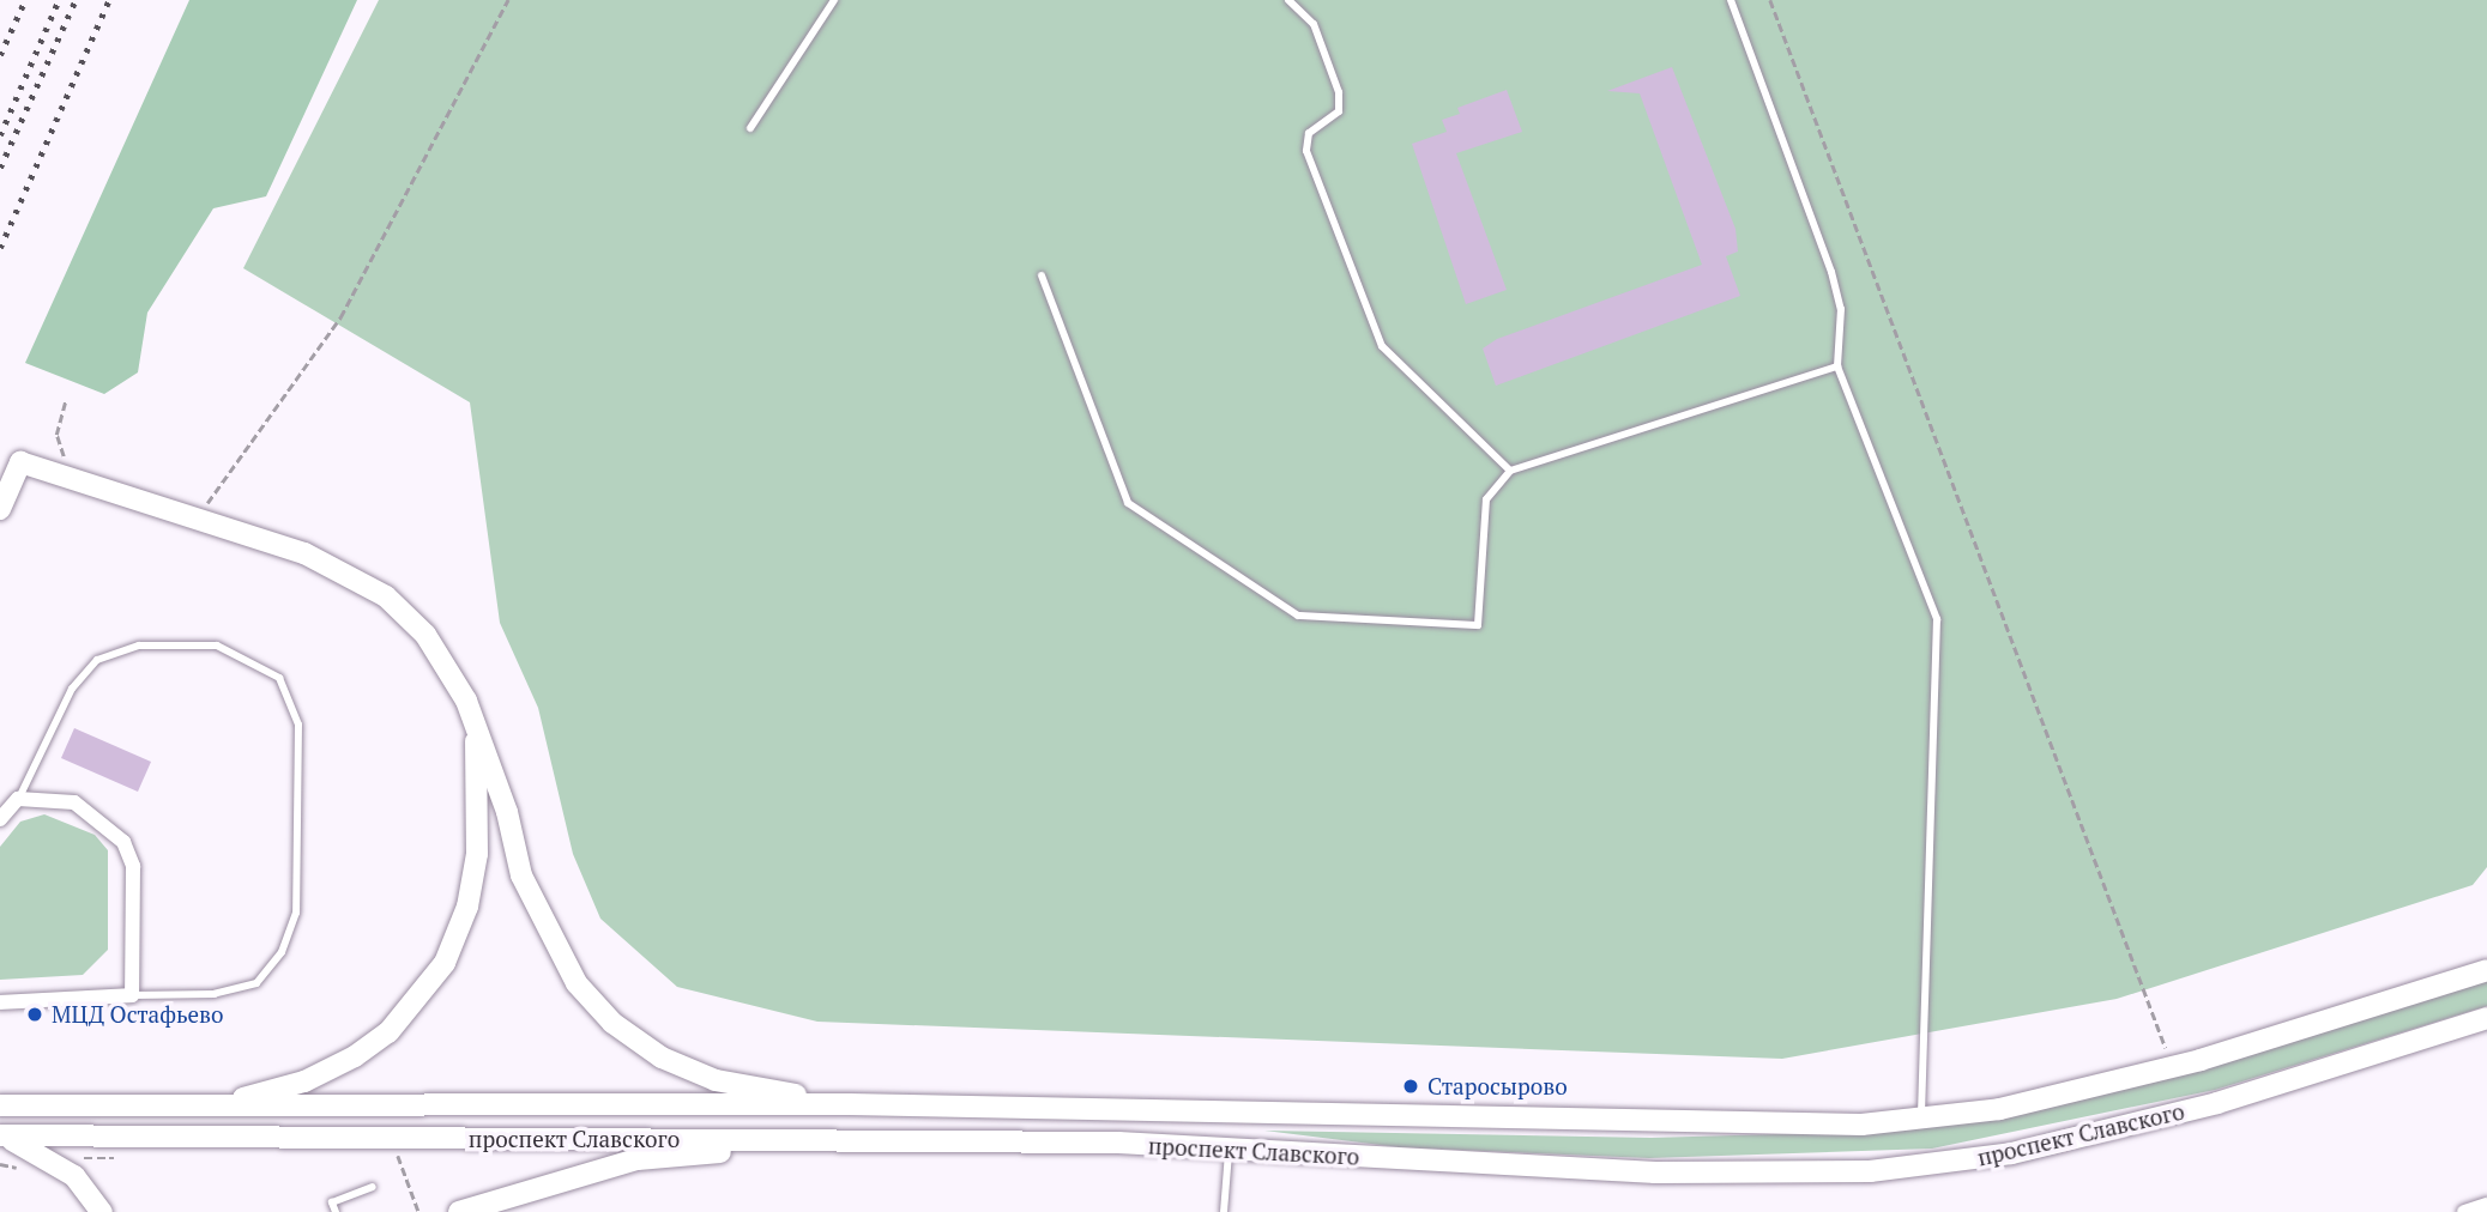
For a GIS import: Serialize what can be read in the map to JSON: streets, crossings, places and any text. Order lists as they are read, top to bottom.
{
  "streets": {
    "main road": ["проспект Славского"]
  },
  "places": ["МЦД Остафьево", "Старосырово"]
}
